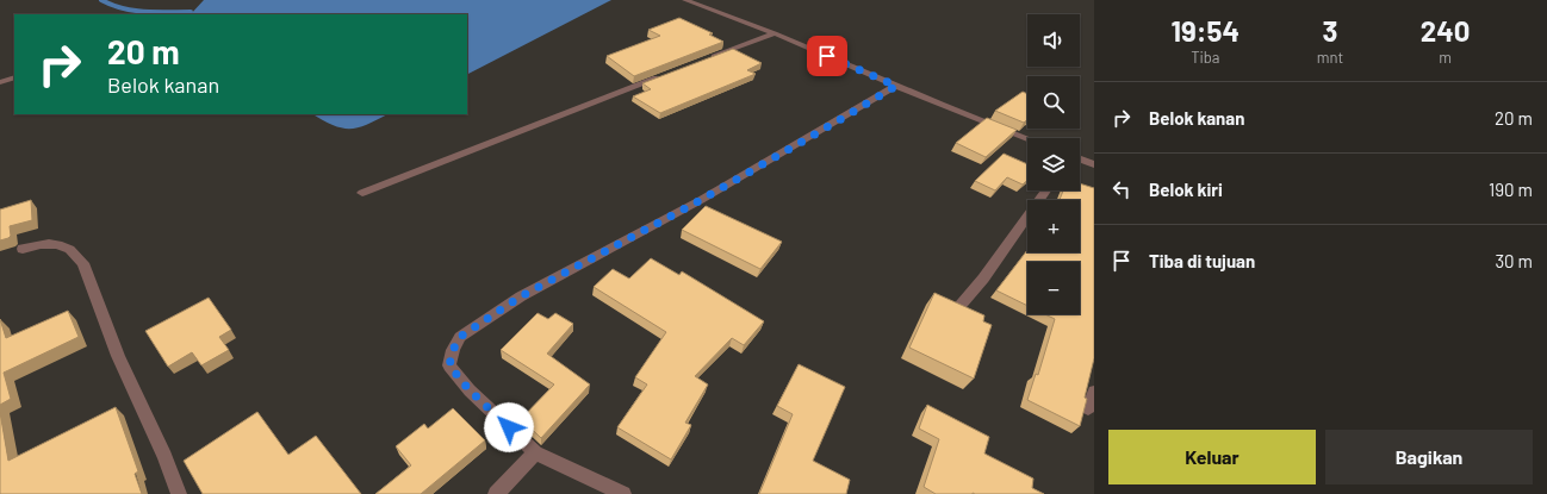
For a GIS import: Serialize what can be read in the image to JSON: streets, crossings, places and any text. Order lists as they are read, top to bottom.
{
  "page": {
    "eta": [
      "19:54",
      "Tiba",
      "3",
      "mnt",
      "240",
      "m"
    ],
    "map_buttons": ["+", "−"],
    "turn": ["20 m", "Belok kanan"],
    "list": [
      {
        "name": "Belok kanan",
        "value": "20 m"
      },
      {
        "name": "Belok kiri",
        "value": "190 m"
      },
      {
        "name": "Tiba di tujuan",
        "value": "30 m"
      }
    ],
    "buttons": ["Keluar", "Bagikan"]
  }
}
